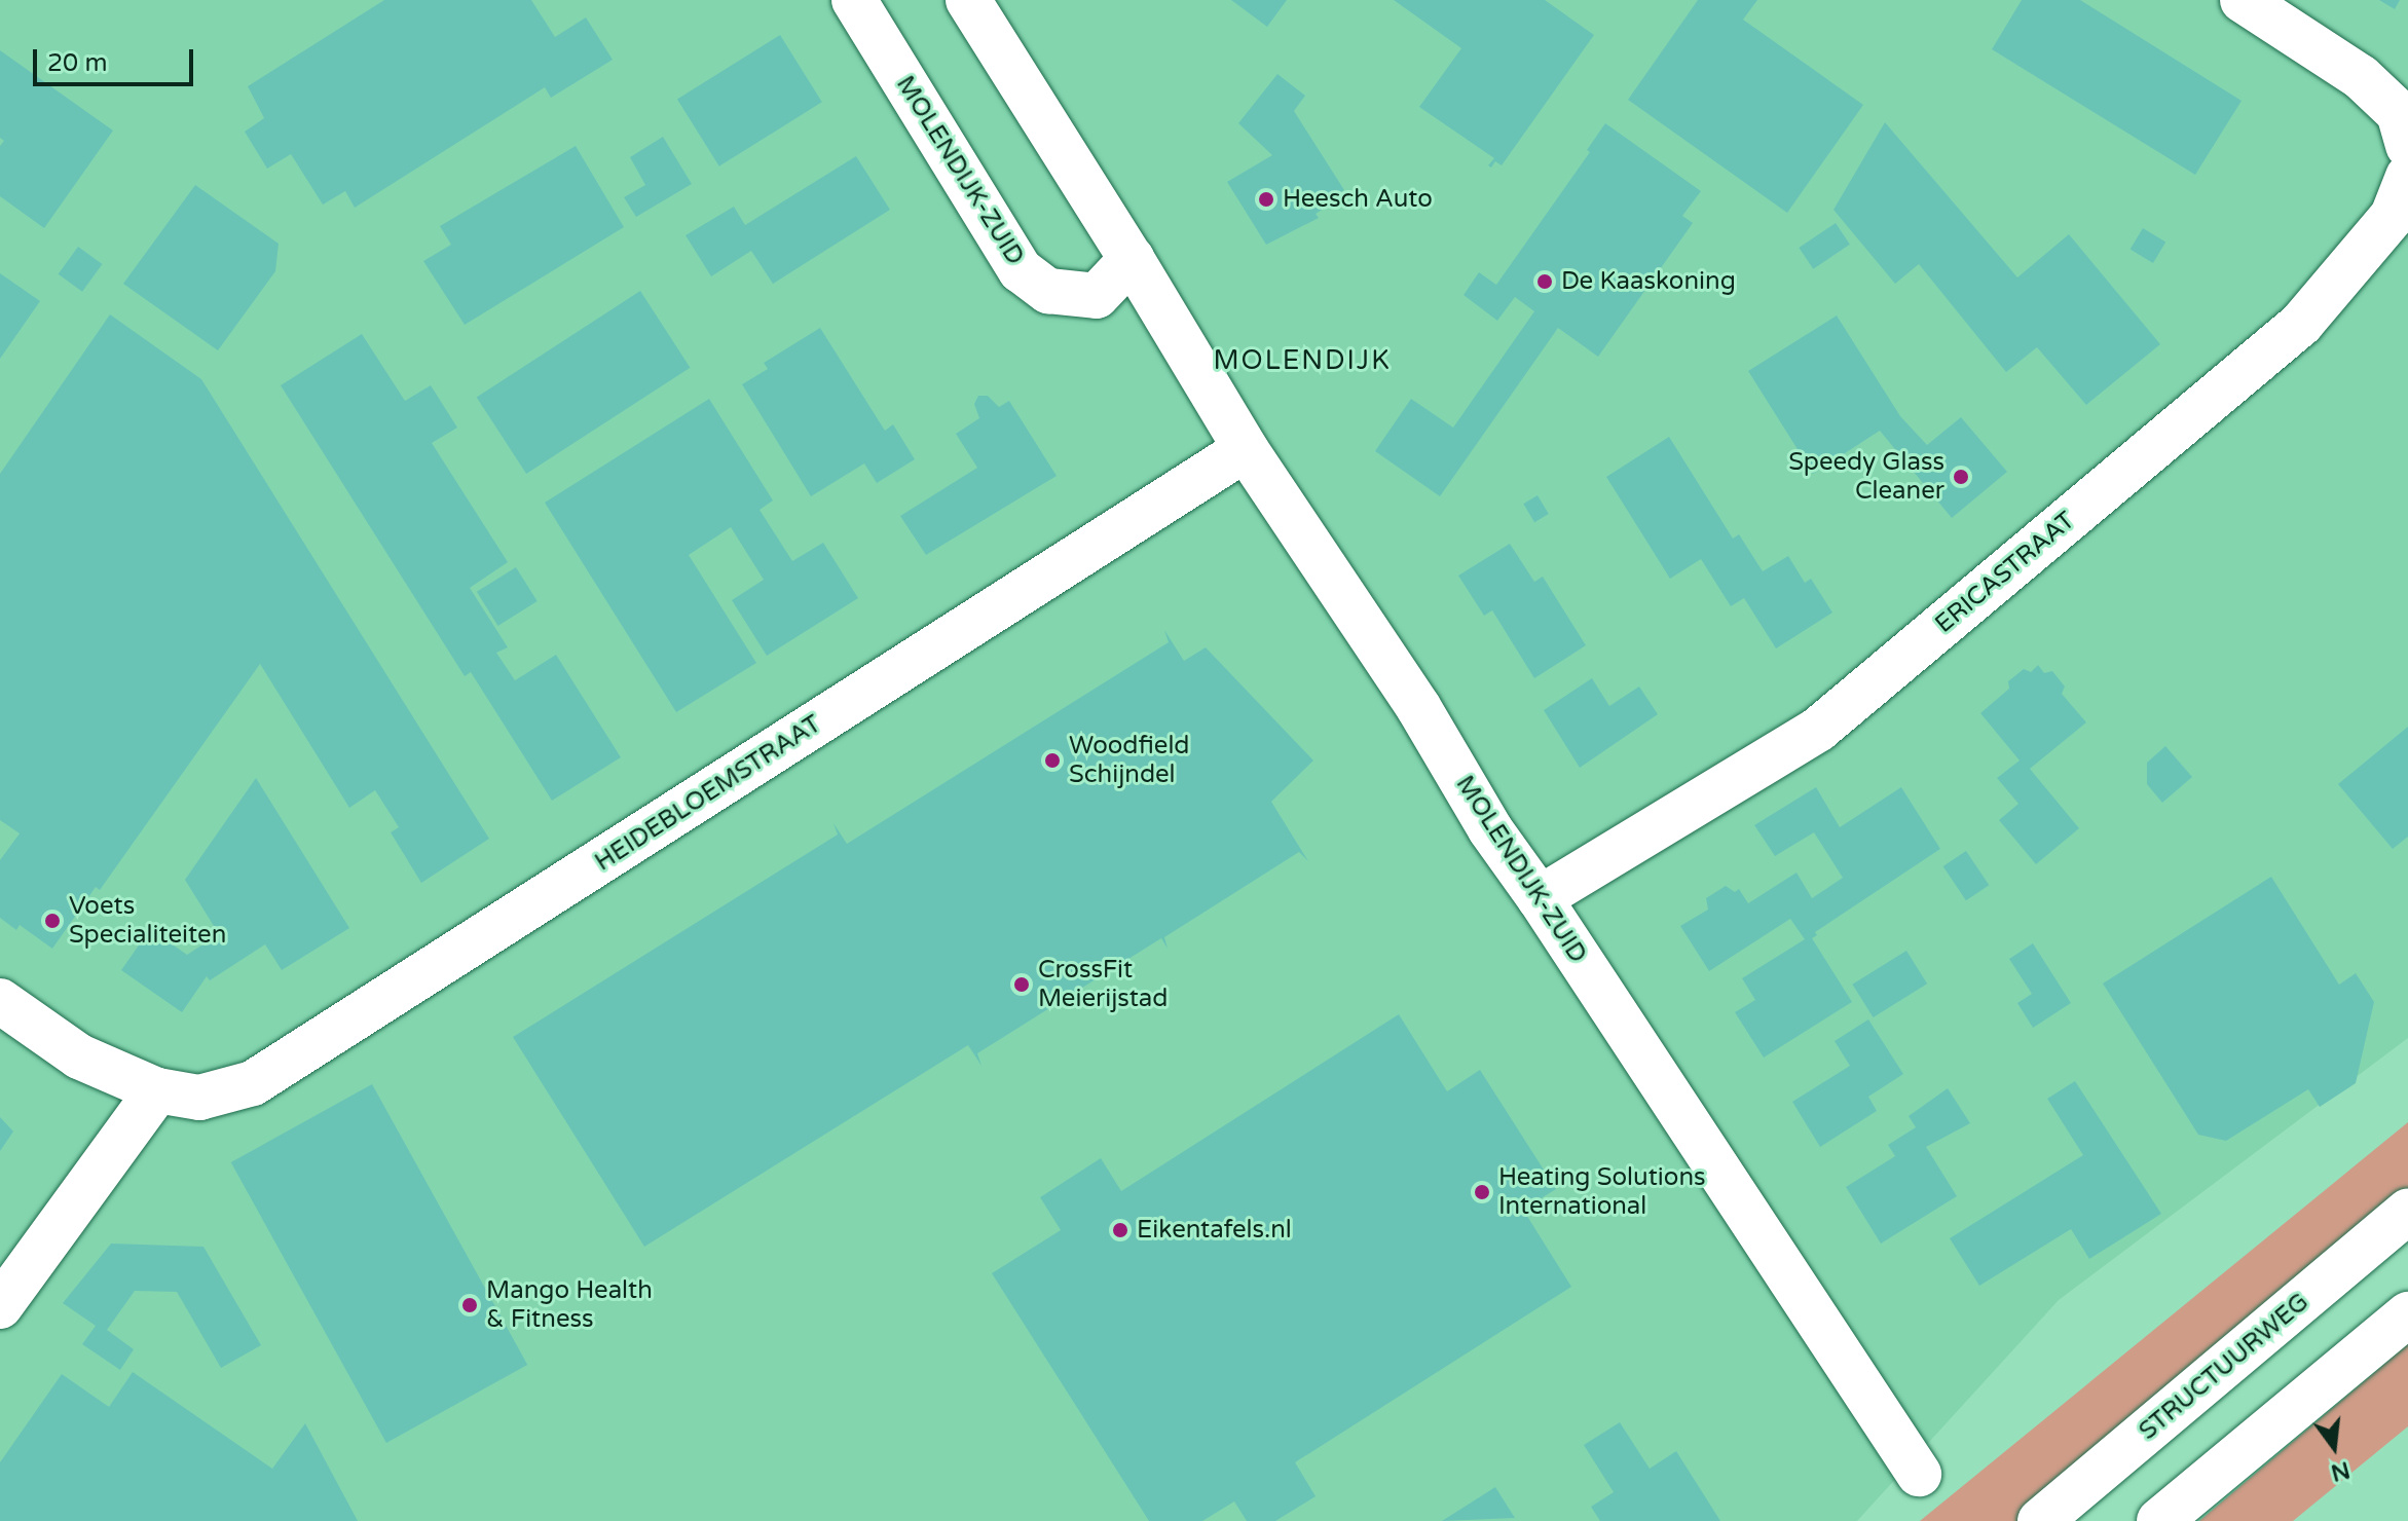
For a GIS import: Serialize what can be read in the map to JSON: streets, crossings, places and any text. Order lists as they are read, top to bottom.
{
  "streets": {
    "street": [
      "MOLENDIJK-ZUID",
      "ERICASTRAAT",
      "HEIDEBLOEMSTRAAT",
      "STRUCTUURWEG"
    ]
  },
  "crossings": [
    ["MOLENDIJK-ZUID", "ERICASTRAAT"],
    ["MOLENDIJK-ZUID", "HEIDEBLOEMSTRAAT"]
  ],
  "districts": ["MOLENDIJK"],
  "places": [
    "Heesch Auto",
    "De Kaaskoning",
    "Speedy Glass Cleaner",
    "Woodfield Schijndel",
    "Voets Specialiteiten",
    "CrossFit Meierijstad",
    "Heating Solutions International",
    "Eikentafels.nl",
    "Mango Health & Fitness"
  ],
  "scale_bar": "20 m",
  "north": "bottom"
}
